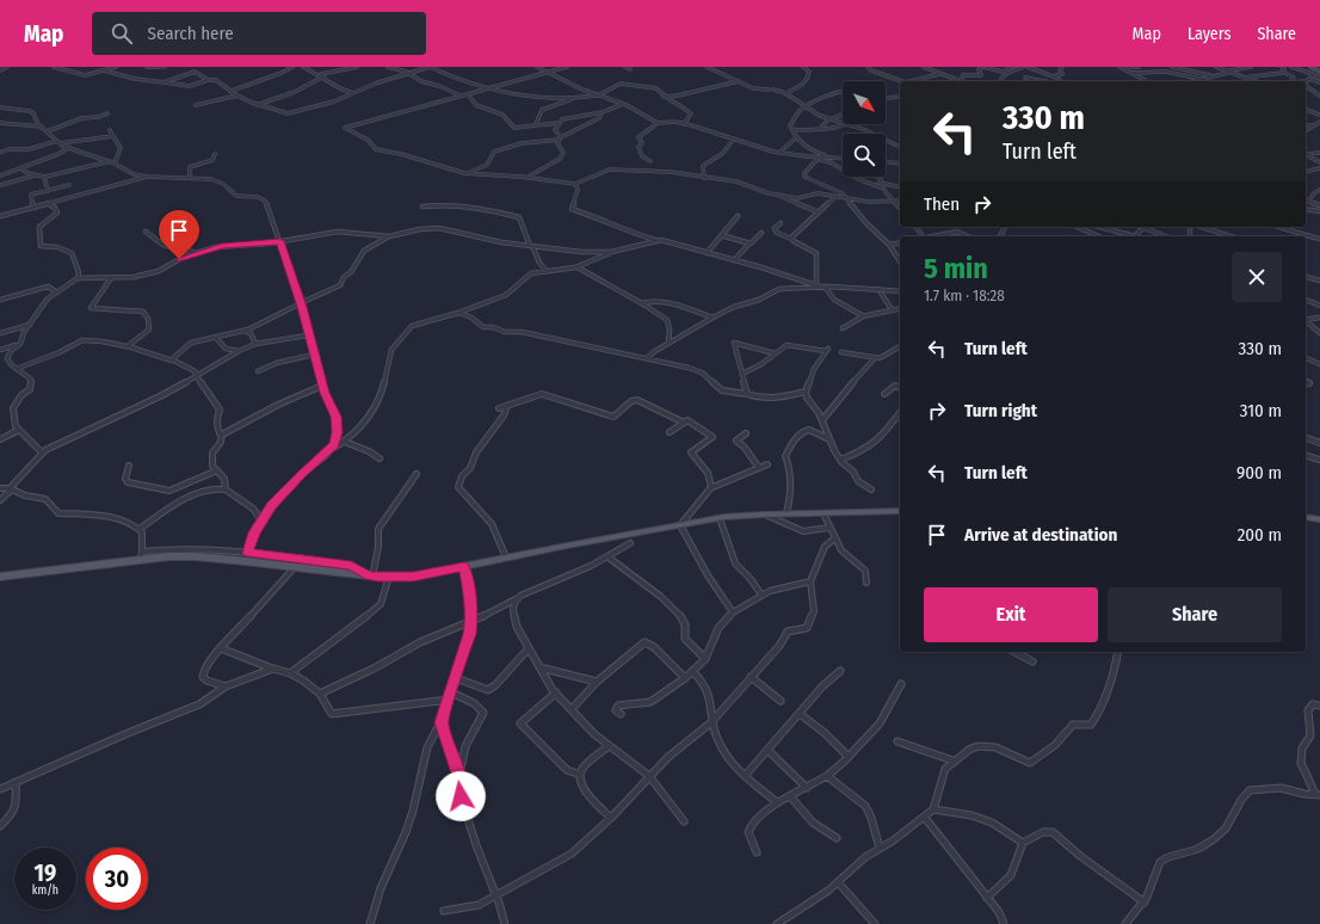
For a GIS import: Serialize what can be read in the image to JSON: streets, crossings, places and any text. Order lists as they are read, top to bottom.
{
  "north": "bottom right",
  "page": {
    "header": "Map",
    "search": "Search here",
    "nav": ["Map", "Layers", "Share"],
    "turn": ["330 m", "Turn left"],
    "then": "Then",
    "heading": ["5 min", "1.7 km · 18:28"],
    "list": [
      {
        "name": "Turn left",
        "value": "330 m"
      },
      {
        "name": "Turn right",
        "value": "310 m"
      },
      {
        "name": "Turn left",
        "value": "900 m"
      },
      {
        "name": "Arrive at destination",
        "value": "200 m"
      }
    ],
    "buttons": ["Exit", "Share"],
    "speed": "19 km/h",
    "limit": "30"
  }
}
